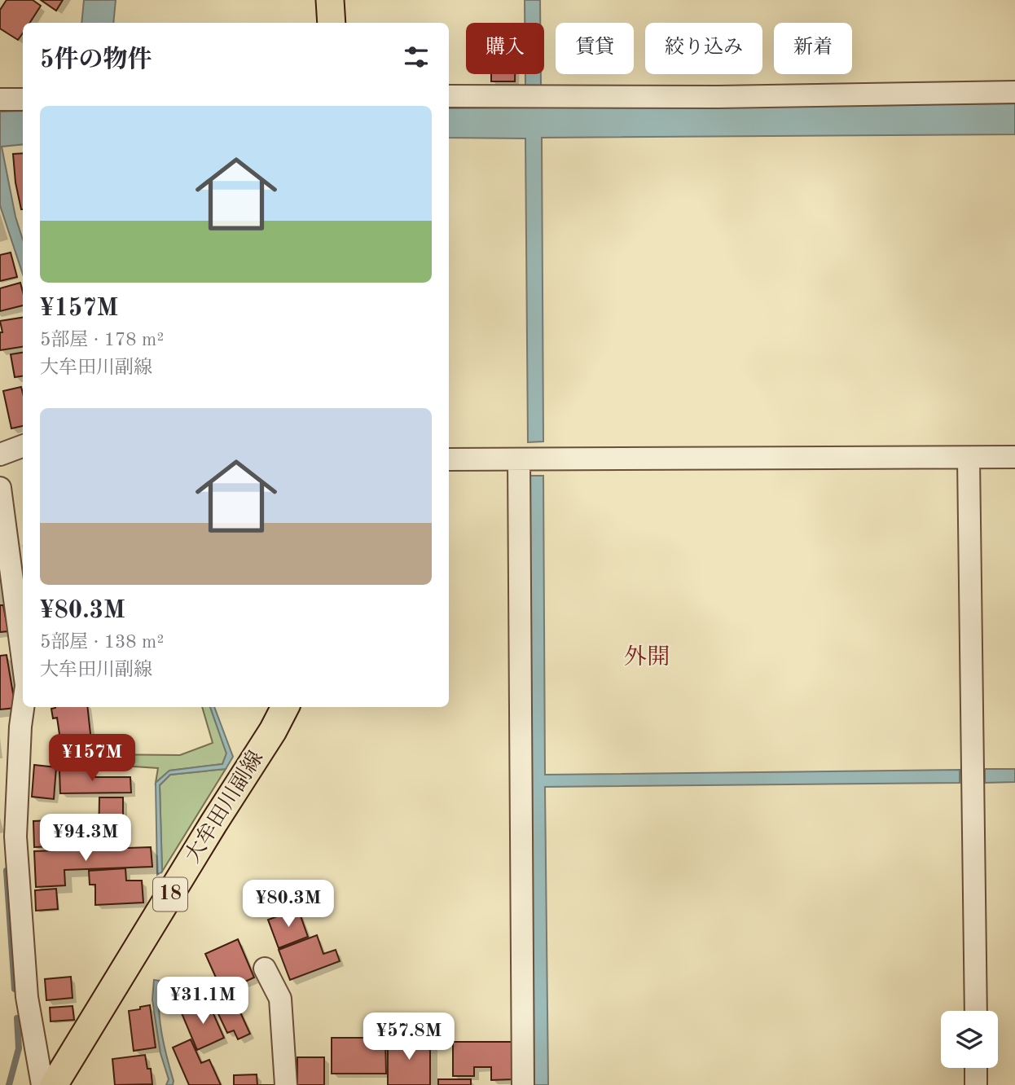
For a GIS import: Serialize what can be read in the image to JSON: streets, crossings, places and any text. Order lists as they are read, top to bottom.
{
  "streets": {
    "main road": ["大牟田川副線", "18"]
  },
  "districts": ["外開"],
  "page": {
    "chip": [
      "購入",
      "賃貸",
      "絞り込み",
      "新着"
    ],
    "heading": "5件の物件",
    "list": [
      {
        "name": "¥157M",
        "note": "5部屋 · 178 m² · 大牟田川副線"
      },
      {
        "name": "¥80.3M",
        "note": "5部屋 · 138 m² · 大牟田川副線"
      }
    ],
    "price": [
      "¥157M",
      "¥94.3M",
      "¥80.3M",
      "¥31.1M",
      "¥57.8M"
    ]
  }
}
